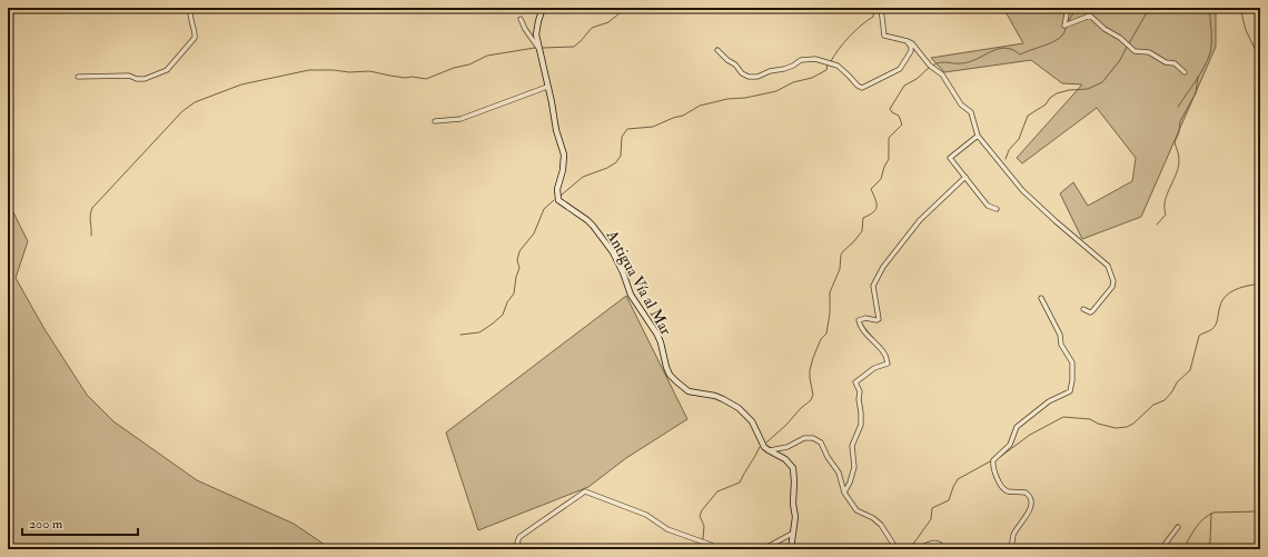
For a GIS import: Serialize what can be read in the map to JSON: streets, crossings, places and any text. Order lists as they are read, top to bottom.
{
  "streets": {
    "main road": ["Antigua Vía al Mar"]
  },
  "scale_bar": "200 m"
}
